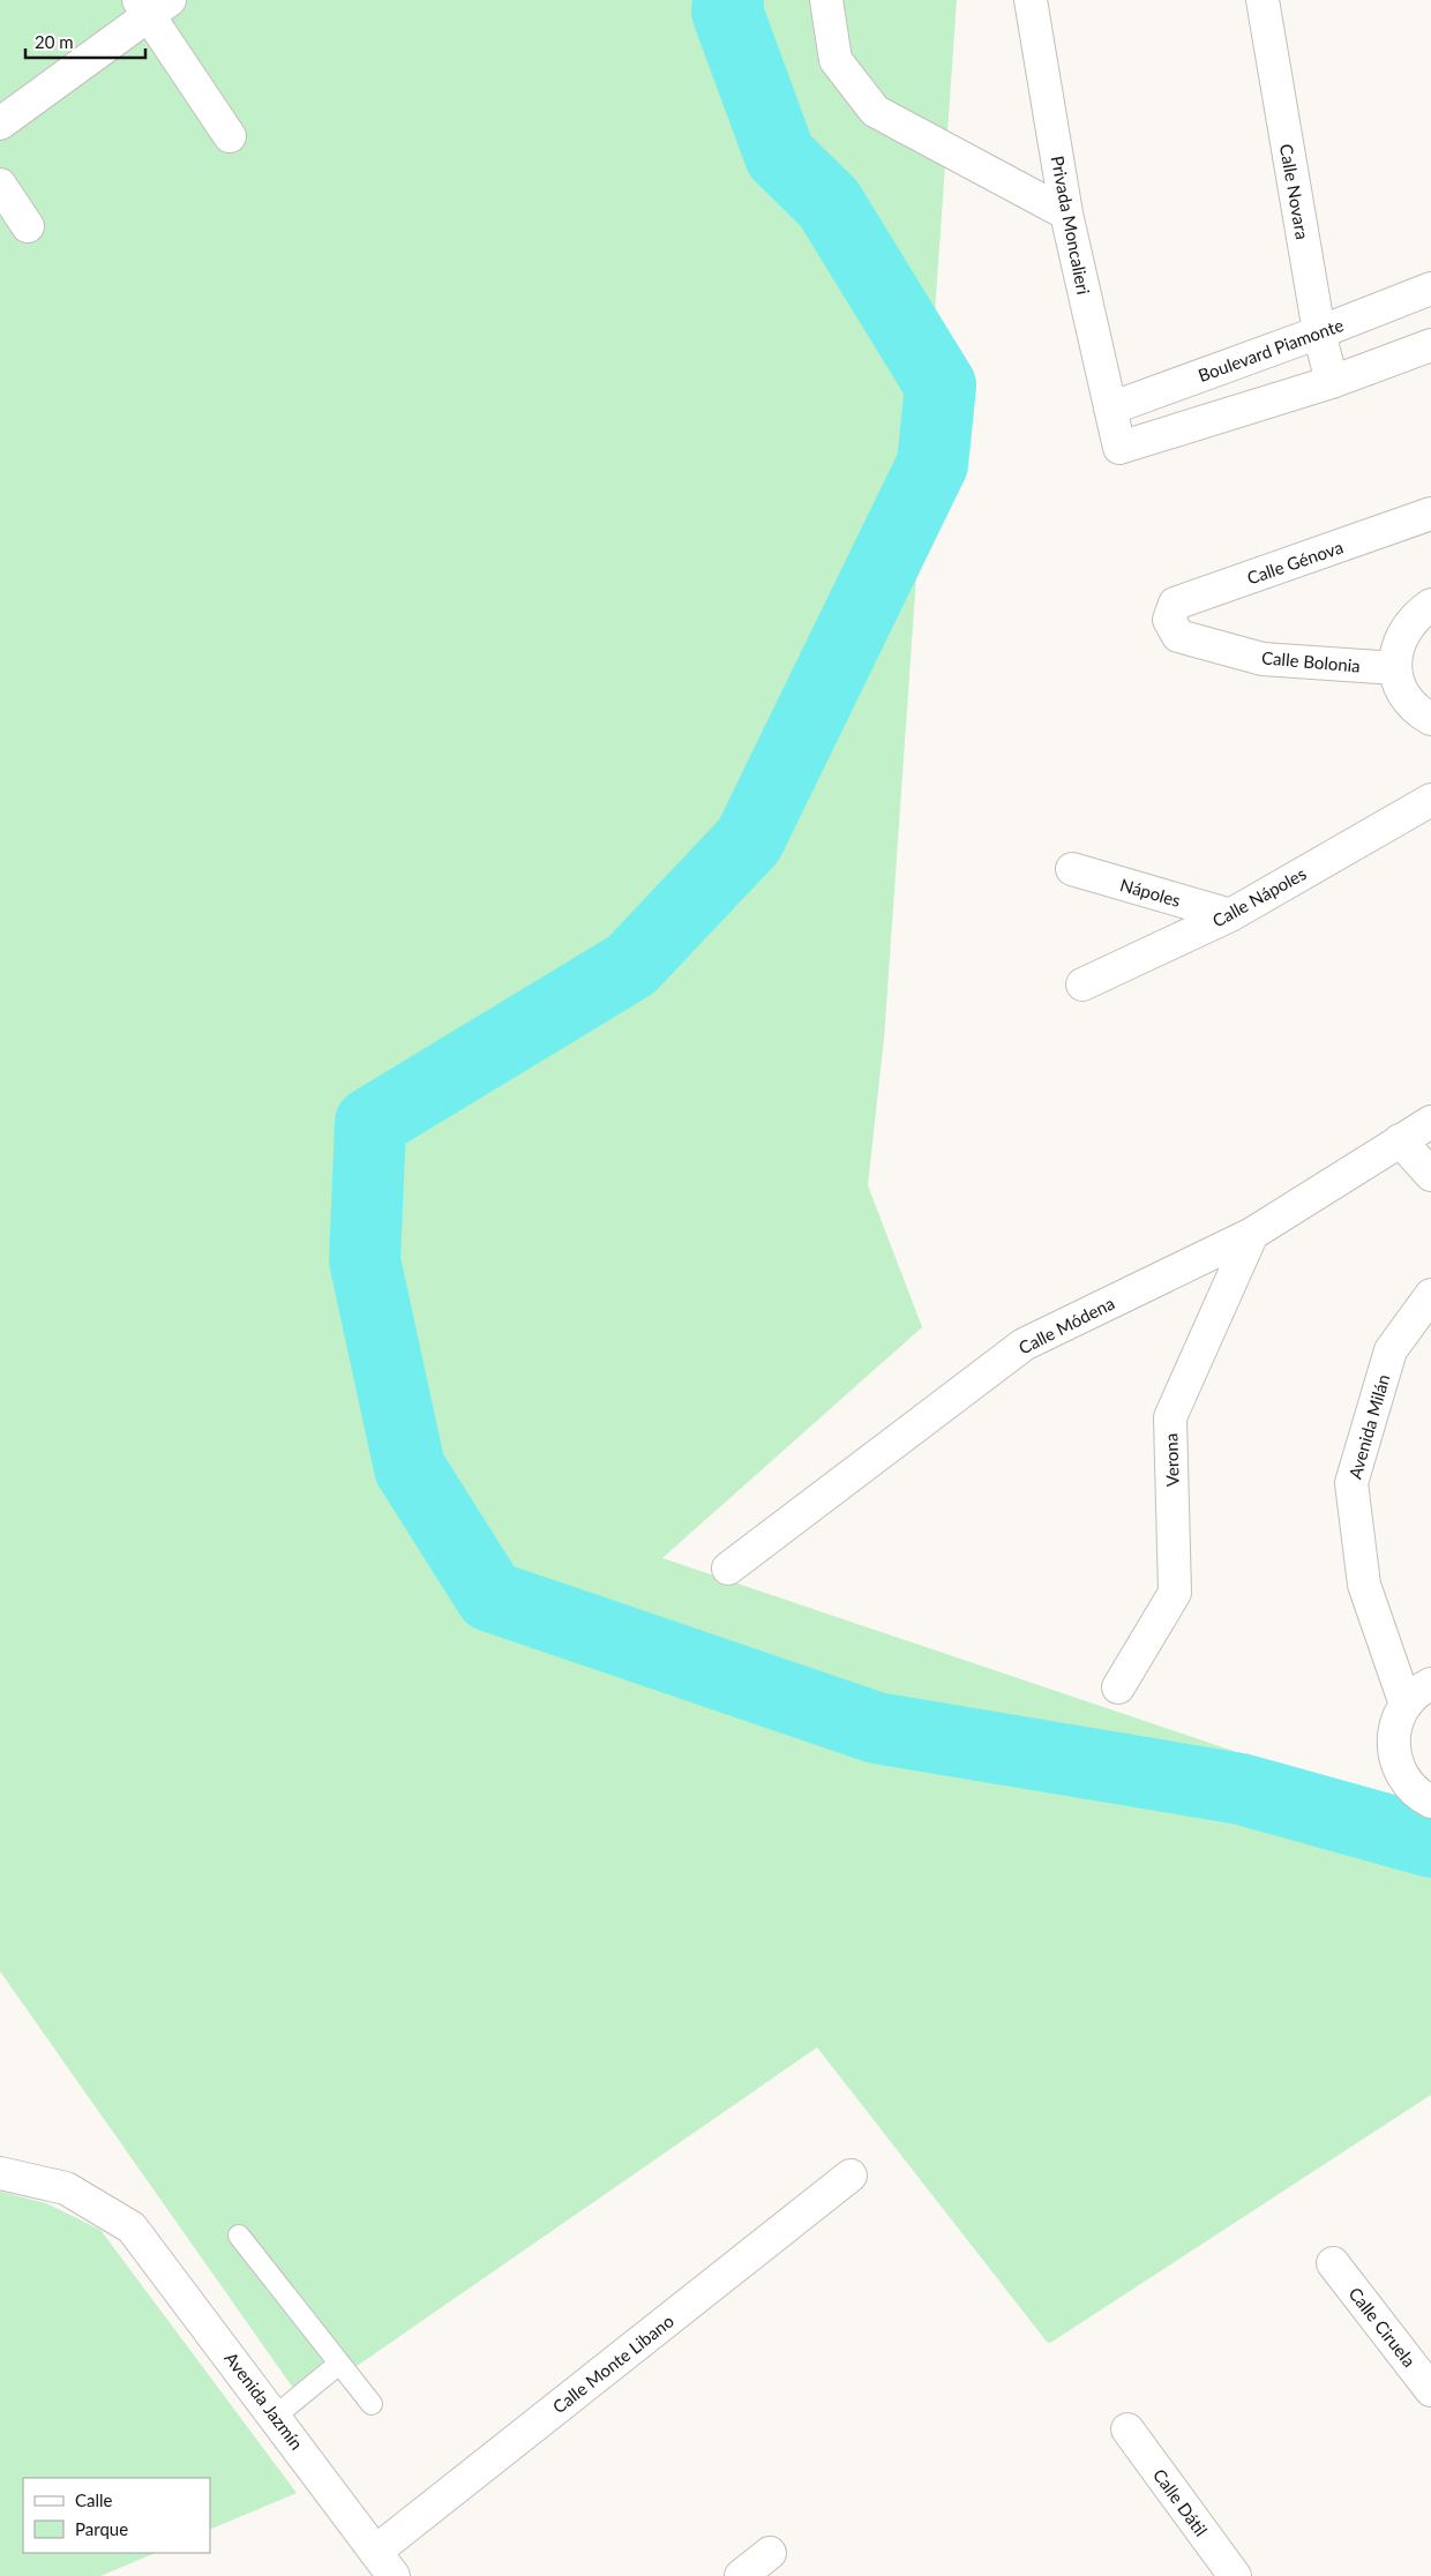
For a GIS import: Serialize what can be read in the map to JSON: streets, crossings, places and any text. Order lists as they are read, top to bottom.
{
  "streets": {
    "street": [
      "Calle Novara",
      "Privada Moncalieri",
      "Boulevard Piamonte",
      "Calle Génova",
      "Calle Bolonia",
      "Nápoles",
      "Calle Nápoles",
      "Calle Módena",
      "Avenida Milán",
      "Verona",
      "Calle Ciruela",
      "Calle Monte Libano",
      "Avenida Jazmín",
      "Calle Dátil"
    ]
  },
  "crossings": [
    ["Calle Novara", "Privada Moncalieri"],
    ["Calle Novara", "Boulevard Piamonte"],
    ["Privada Moncalieri", "Boulevard Piamonte"],
    ["Calle Génova", "Calle Bolonia"],
    ["Nápoles", "Calle Nápoles"],
    ["Calle Módena", "Verona"],
    ["Calle Monte Libano", "Avenida Jazmín"]
  ],
  "legend": ["Calle", "Parque"],
  "scale_bar": "20 m"
}
